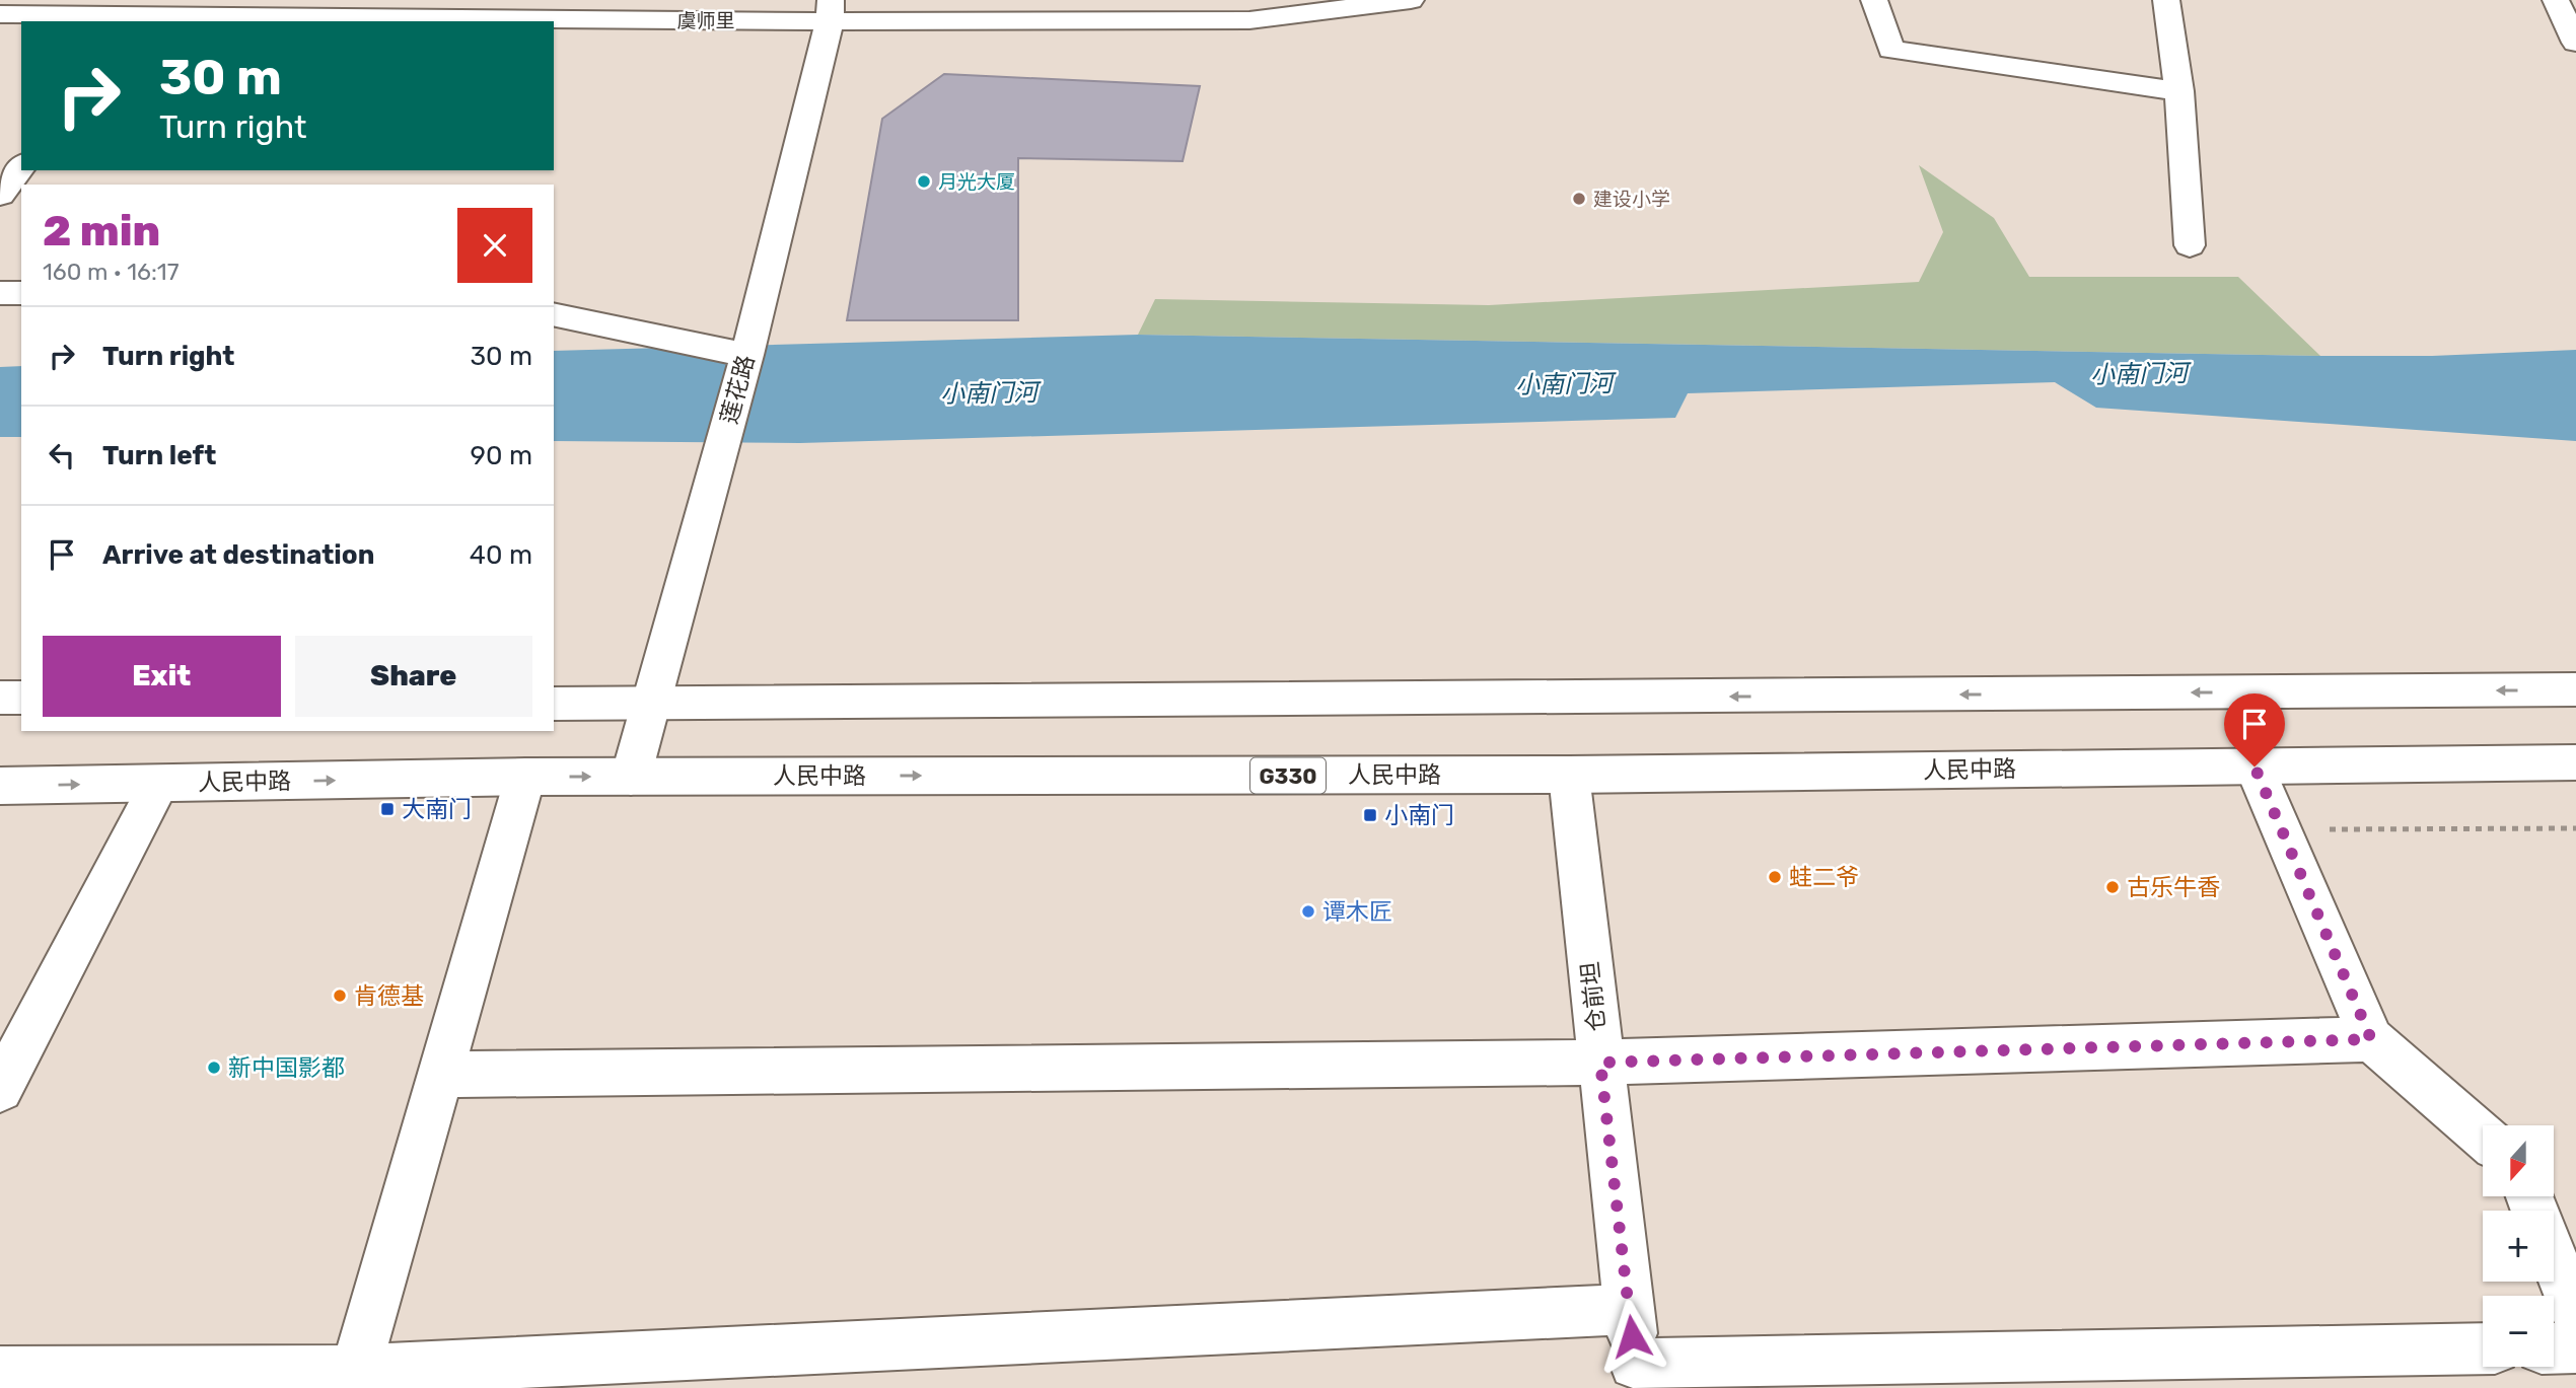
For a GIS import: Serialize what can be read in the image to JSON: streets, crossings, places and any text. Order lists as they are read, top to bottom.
{
  "streets": {
    "main road": [
      "虞师里",
      "莲花路",
      "人民中路",
      "G330",
      "仓前坦"
    ]
  },
  "crossings": [
    ["虞师里", "莲花路"],
    ["莲花路", "人民中路"],
    ["人民中路", "仓前坦"]
  ],
  "water": ["小南门河"],
  "places": {
    "other": [
      "月光大厦",
      "建设小学",
      "蛙二爷",
      "古乐牛香",
      "谭木匠",
      "肯德基",
      "新中国影都"
    ],
    "transit": ["大南门", "小南门"]
  },
  "north": "bottom",
  "page": {
    "turn": ["30 m", "Turn right"],
    "heading": ["2 min", "160 m · 16:17"],
    "list": [
      {
        "name": "Turn right",
        "value": "30 m"
      },
      {
        "name": "Turn left",
        "value": "90 m"
      },
      {
        "name": "Arrive at destination",
        "value": "40 m"
      }
    ],
    "buttons": ["Exit", "Share"],
    "map_buttons": ["+", "−"]
  }
}
